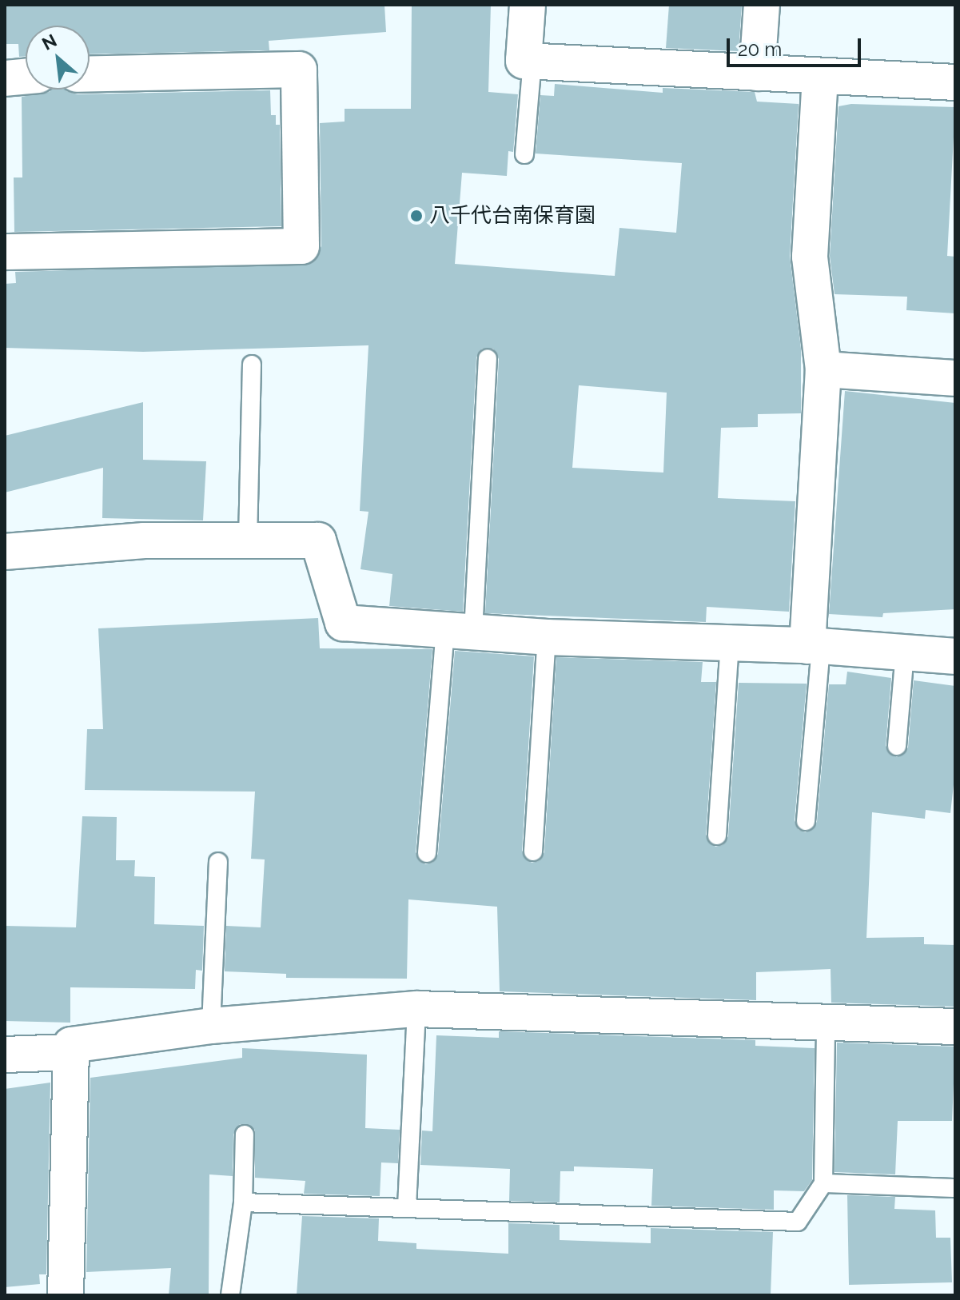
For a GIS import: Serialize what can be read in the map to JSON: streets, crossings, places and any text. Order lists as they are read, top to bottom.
{
  "places": ["八千代台南保育園"],
  "scale_bar": "20 m",
  "north": "top left"
}
